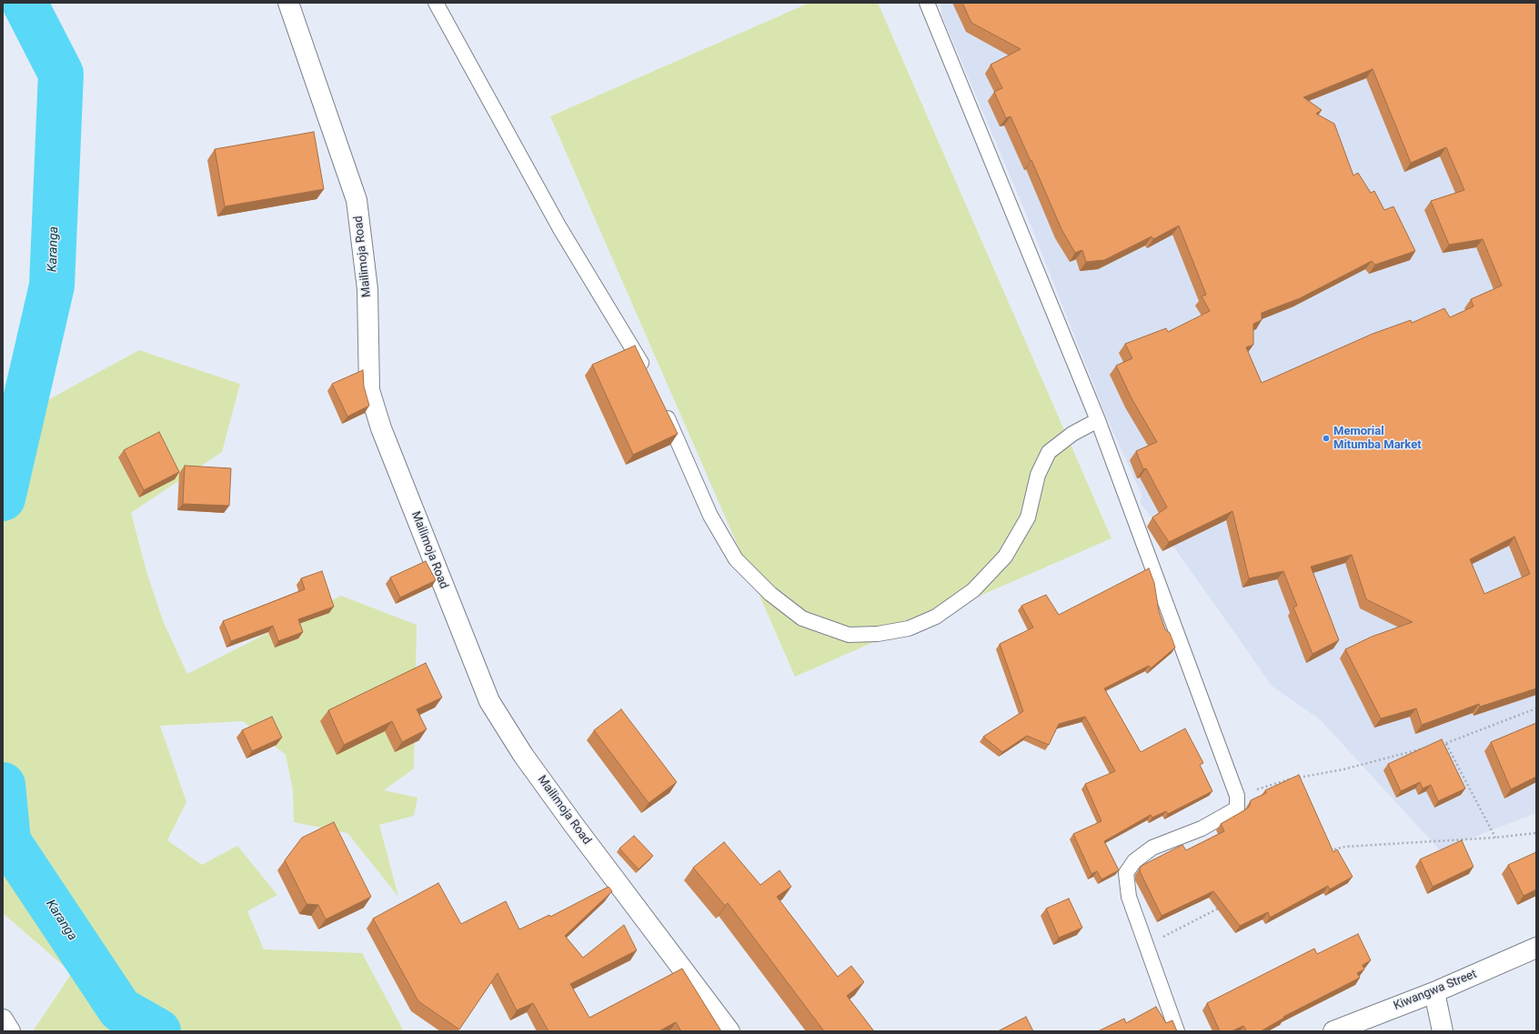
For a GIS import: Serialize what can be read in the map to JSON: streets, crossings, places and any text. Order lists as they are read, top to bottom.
{
  "streets": {
    "street": ["Mailimoja Road", "Kiwangwa Street"]
  },
  "water": ["Karanga"],
  "places": ["Memorial Mitumba Market"]
}
